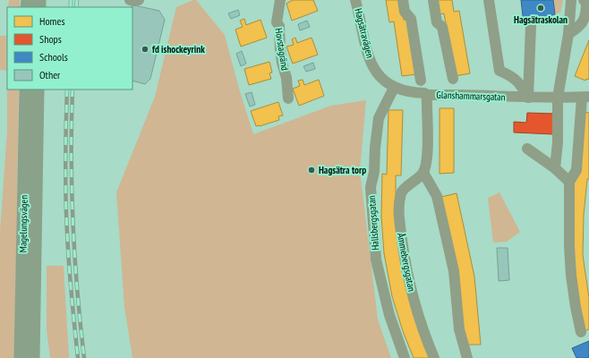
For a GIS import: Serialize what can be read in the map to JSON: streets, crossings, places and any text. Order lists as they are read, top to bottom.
{
  "streets": {
    "main road": ["Magelungsvägen"],
    "street": [
      "Hagsätravägen",
      "Hovstagränd",
      "Glanshammarsgatan",
      "Hallsbergsgatan",
      "Åmmebergsgatan"
    ]
  },
  "crossings": [
    ["Hagsätravägen", "Glanshammarsgatan"],
    ["Hagsätravägen", "Hallsbergsgatan"],
    ["Glanshammarsgatan", "Hallsbergsgatan"]
  ],
  "places": ["Hagsätraskolan", "fd ishockeyrink", "Hagsätra torp"],
  "legend": [
    "Homes",
    "Shops",
    "Schools",
    "Other"
  ]
}
